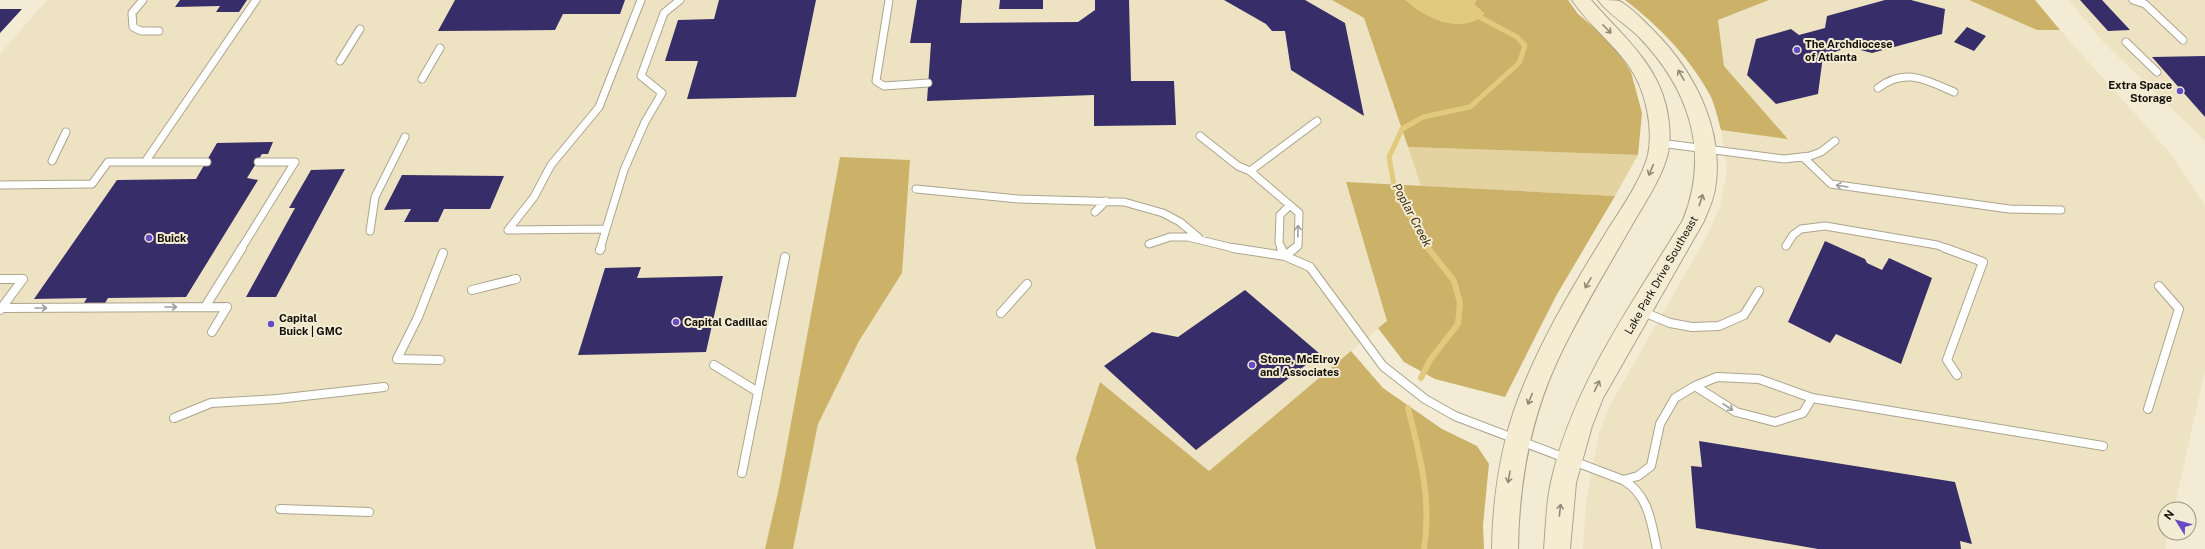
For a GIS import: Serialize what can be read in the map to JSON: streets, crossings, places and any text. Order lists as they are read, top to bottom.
{
  "streets": {
    "street": ["Lake Park Drive Southeast"]
  },
  "water": ["Poplar Creek"],
  "places": [
    "The Archdiocese of Atlanta",
    "Extra Space Storage",
    "Buick",
    "Capital Cadillac",
    "Capital Buick | GMC",
    "Stone, McElroy and Associates"
  ],
  "north": "top left"
}
